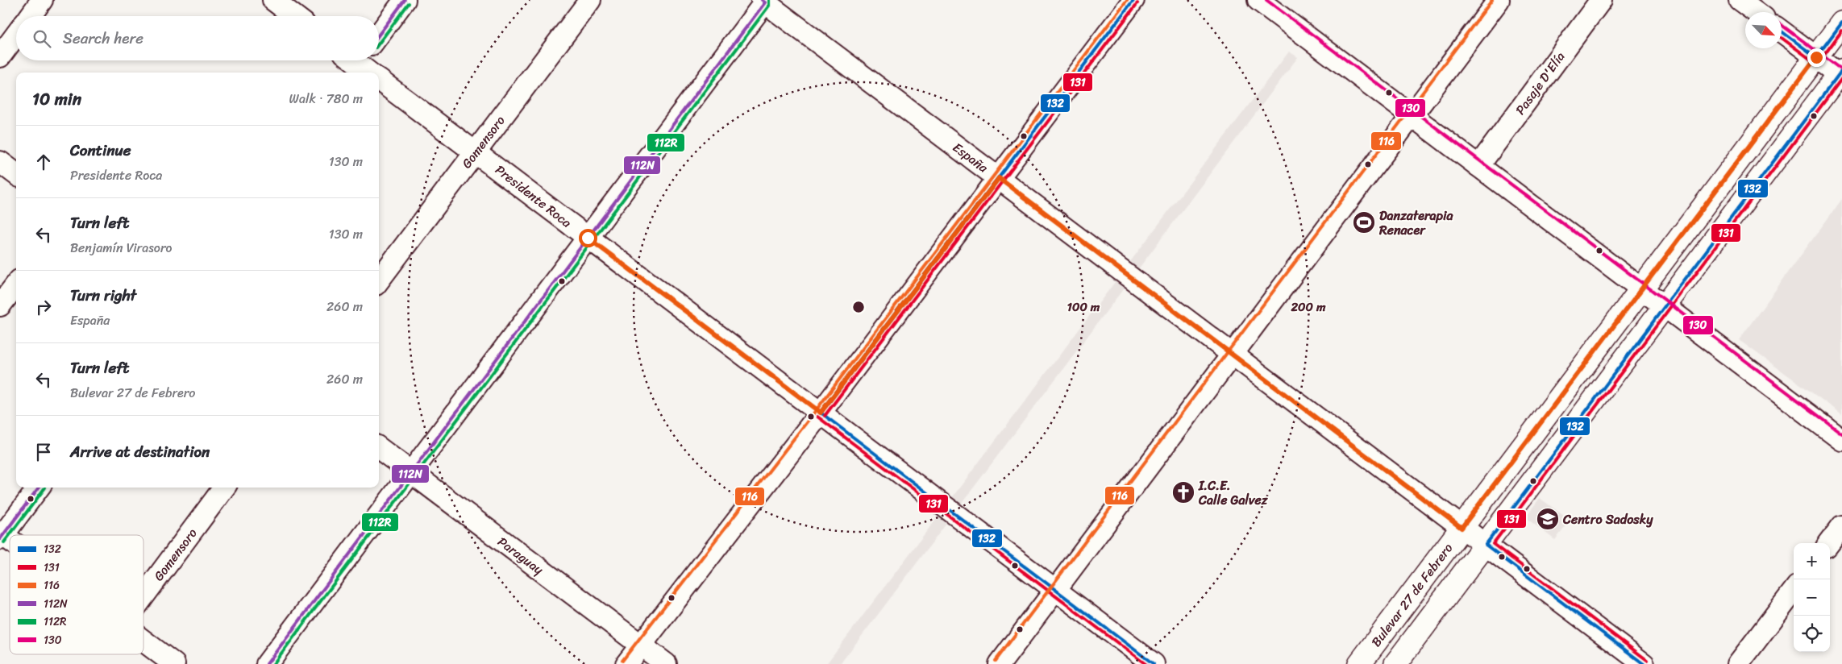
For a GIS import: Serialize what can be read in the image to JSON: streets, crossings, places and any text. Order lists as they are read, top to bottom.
{
  "streets": {
    "main road": ["Bulevar 27 de Febrero"],
    "street": [
      "Pasaje D'Elía",
      "Gomensoro",
      "España",
      "Presidente Roca",
      "Paraguay"
    ]
  },
  "crossings": [
    ["Gomensoro", "Presidente Roca"],
    ["España", "Bulevar 27 de Febrero"]
  ],
  "places": {
    "sports": ["Danzaterapia Renacer"],
    "church": ["I.C.E. Calle Galvez"],
    "school or university": ["Centro Sadosky"]
  },
  "lines": [
    "transit line 132",
    "transit line 116",
    "transit line 112N",
    "transit line 112R",
    "transit line 130",
    "transit line 131"
  ],
  "legend": [
    "132",
    "131",
    "116",
    "112N",
    "112R",
    "130"
  ],
  "north": "bottom right",
  "page": {
    "search": "Search here",
    "heading": ["10 min", "Walk · 780 m"],
    "list": [
      ["Continue", "Presidente Roca", "130 m"],
      ["Turn left", "Benjamín Virasoro", "130 m"],
      ["Turn right", "España", "260 m"],
      ["Turn left", "Bulevar 27 de Febrero", "260 m"],
      "Arrive at destination"
    ],
    "map_buttons": ["+", "−"]
  },
  "rings": ["100 m", "200 m"]
}
